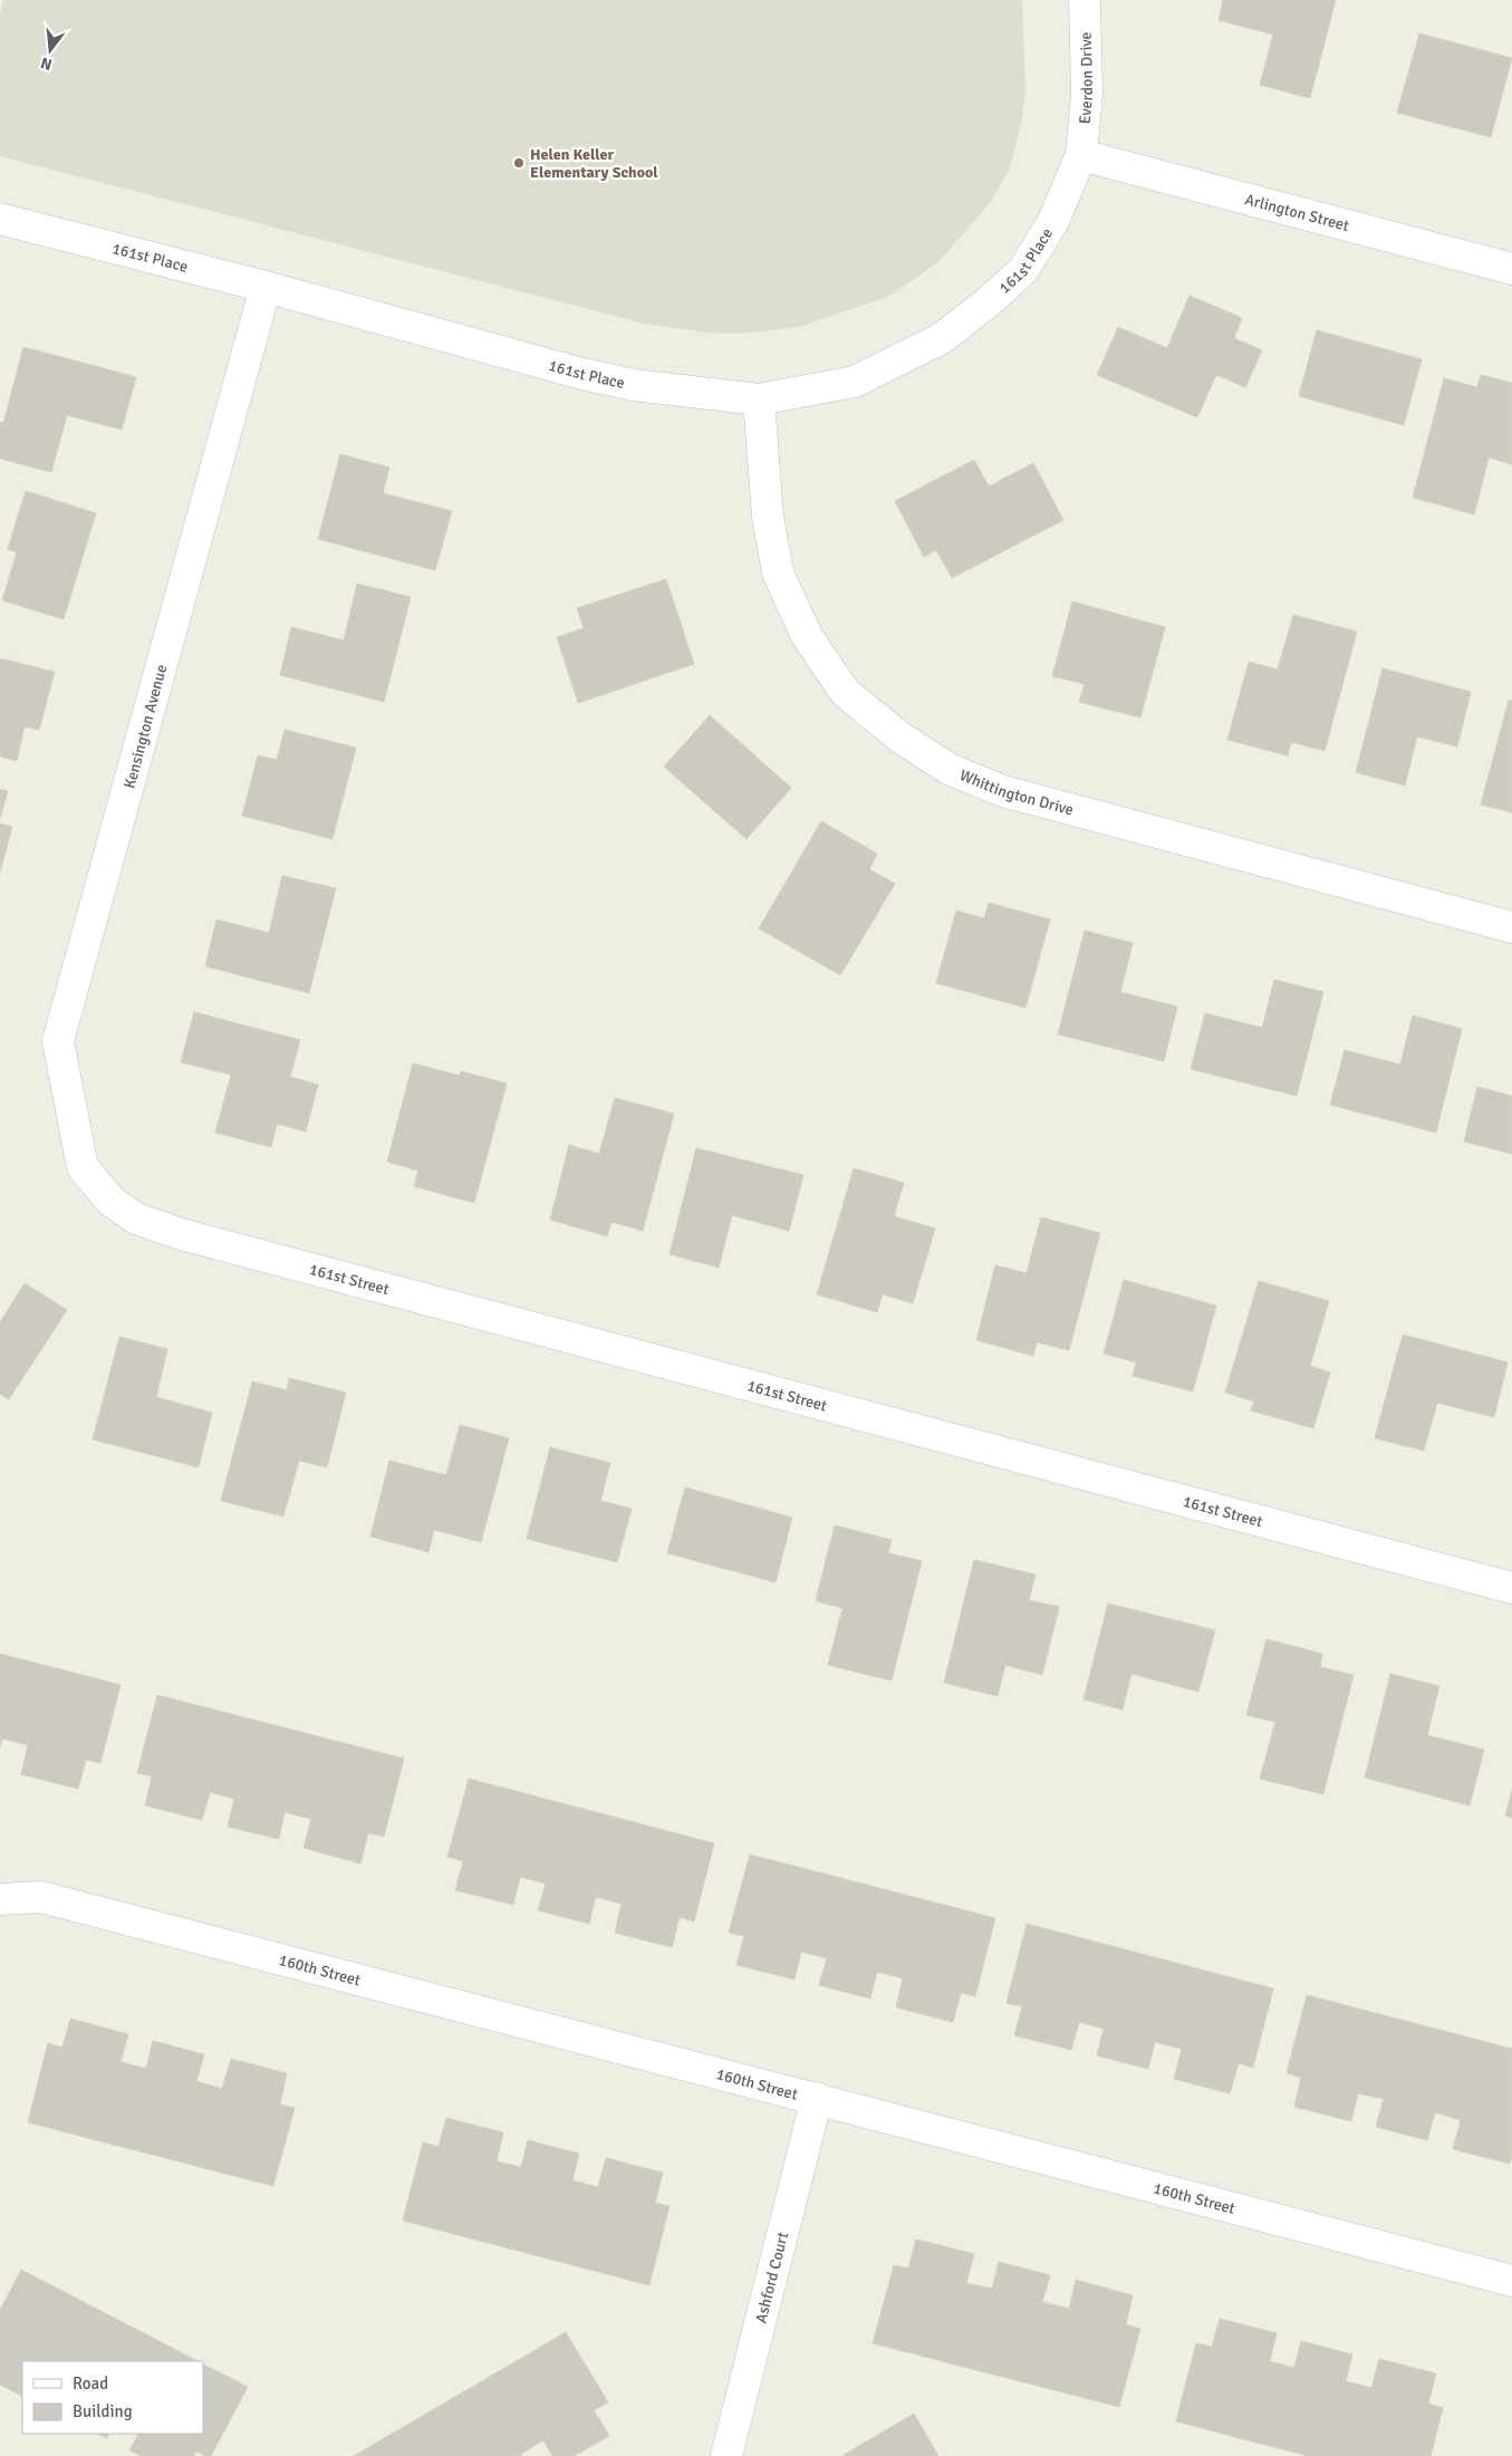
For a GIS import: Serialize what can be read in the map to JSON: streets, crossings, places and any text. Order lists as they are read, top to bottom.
{
  "streets": {
    "street": [
      "Everdon Drive",
      "Arlington Street",
      "161st Place",
      "Kensington Avenue",
      "Whittington Drive",
      "161st Street",
      "160th Street",
      "Ashford Court"
    ]
  },
  "crossings": [
    ["Everdon Drive", "Arlington Street"],
    ["Everdon Drive", "161st Place"],
    ["Arlington Street", "161st Place"],
    ["161st Place", "Kensington Avenue"],
    ["161st Place", "Whittington Drive"],
    ["Kensington Avenue", "161st Street"],
    ["160th Street", "Ashford Court"]
  ],
  "places": ["Helen Keller Elementary School"],
  "legend": ["Road", "Building"],
  "north": "bottom"
}
